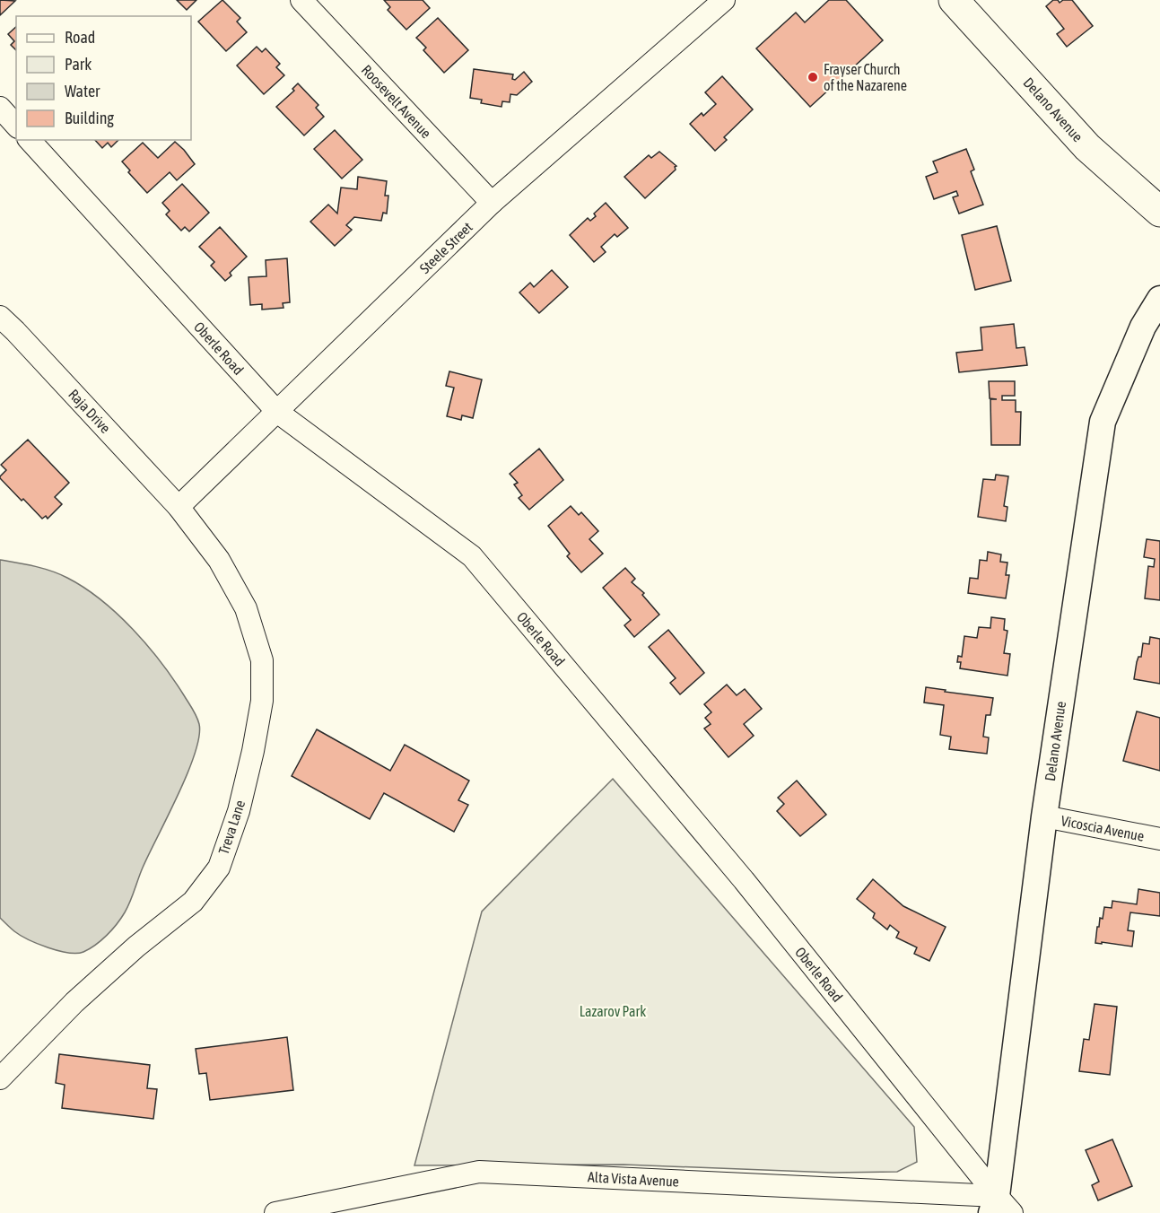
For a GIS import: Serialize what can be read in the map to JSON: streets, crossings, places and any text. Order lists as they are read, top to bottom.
{
  "streets": {
    "main road": ["Delano Avenue"],
    "street": [
      "Roosevelt Avenue",
      "Steele Street",
      "Oberle Road",
      "Raja Drive",
      "Treva Lane",
      "Vicoscia Avenue",
      "Alta Vista Avenue"
    ]
  },
  "crossings": [
    ["Roosevelt Avenue", "Steele Street"],
    ["Delano Avenue", "Oberle Road"],
    ["Delano Avenue", "Vicoscia Avenue"],
    ["Delano Avenue", "Alta Vista Avenue"],
    ["Steele Street", "Oberle Road"],
    ["Steele Street", "Raja Drive"],
    ["Steele Street", "Treva Lane"],
    ["Oberle Road", "Alta Vista Avenue"],
    ["Raja Drive", "Treva Lane"]
  ],
  "parks": ["Lazarov Park"],
  "places": ["Frayser Church of the Nazarene"],
  "legend": [
    "Road",
    "Park",
    "Water",
    "Building"
  ]
}
